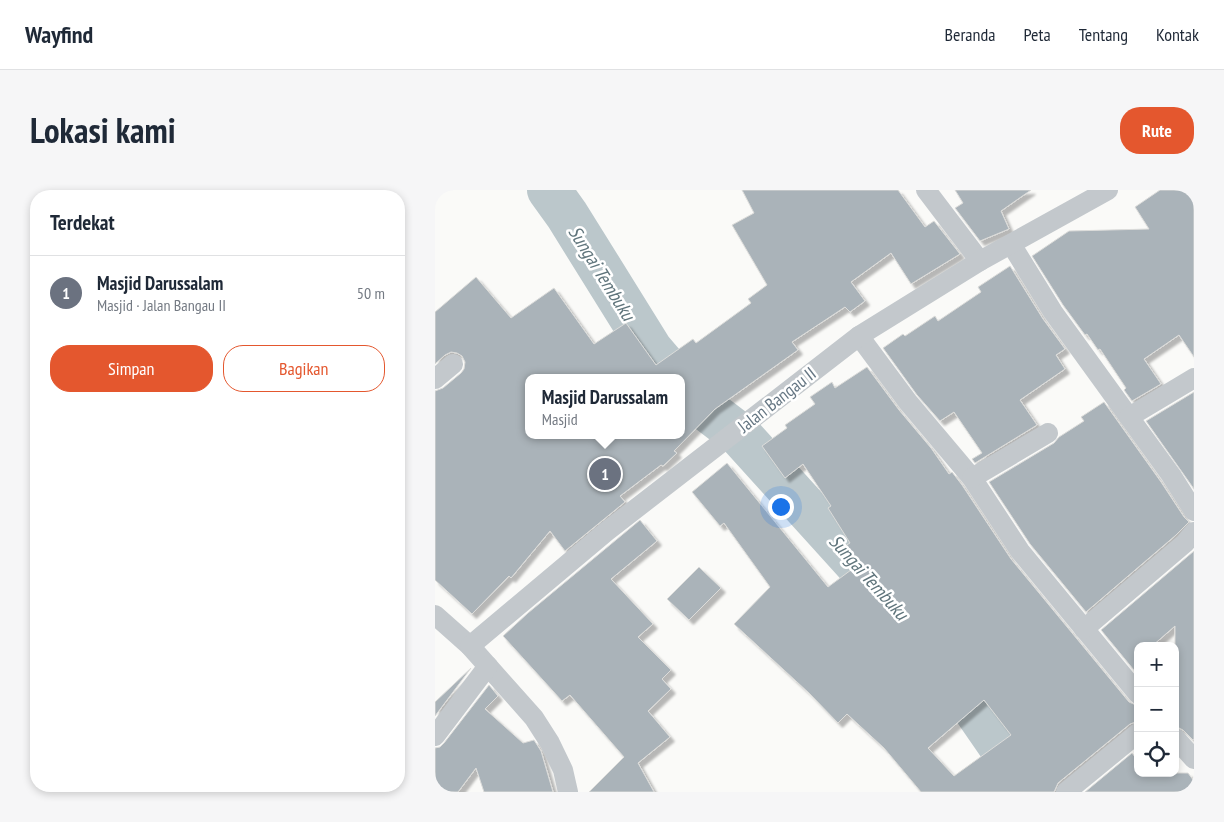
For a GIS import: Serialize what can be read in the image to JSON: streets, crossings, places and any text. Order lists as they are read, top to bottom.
{
  "streets": {
    "street": ["Jalan Bangau II"]
  },
  "water": ["Sungai Tembuku"],
  "page": {
    "header": "Wayfind",
    "nav": [
      "Beranda",
      "Peta",
      "Tentang",
      "Kontak"
    ],
    "title": "Lokasi kami",
    "buttons": [
      "Rute",
      ["Simpan", "Bagikan"]
    ],
    "heading": "Terdekat",
    "list": [
      {
        "mark": "1",
        "name": "Masjid Darussalam",
        "note": "Masjid · Jalan Bangau II",
        "value": "50 m"
      }
    ],
    "popup": ["Masjid Darussalam", "Masjid"],
    "pins": "1",
    "map_buttons": ["+", "−"]
  }
}
